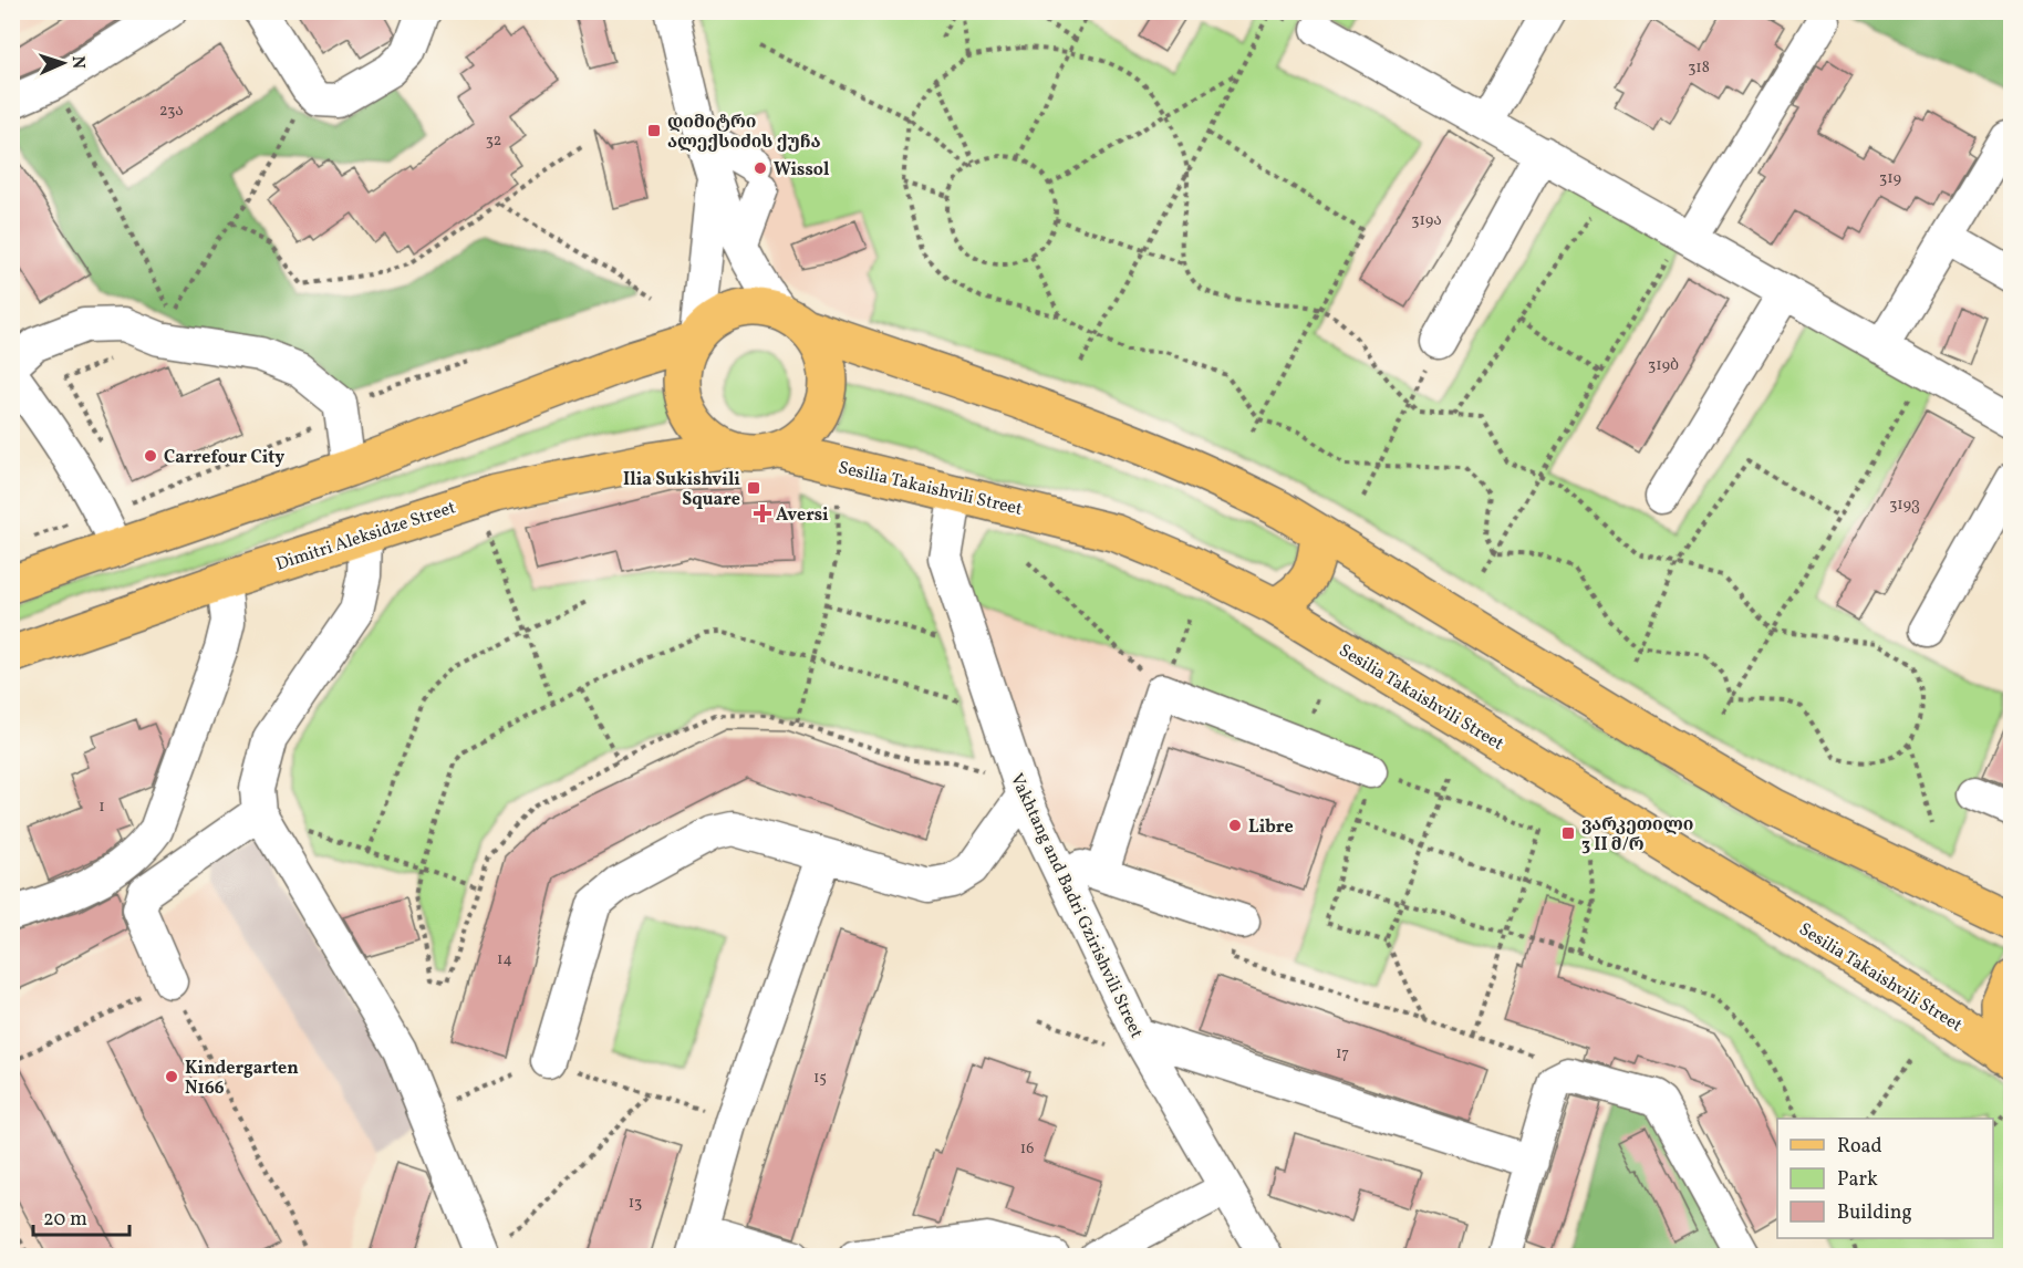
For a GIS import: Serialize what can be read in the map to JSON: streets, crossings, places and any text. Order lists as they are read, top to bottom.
{
  "streets": {
    "main road": ["Sesilia Takaishvili Street", "Dimitri Aleksidze Street"],
    "street": ["Vakhtang and Badri Gzirishvili Street"]
  },
  "crossings": [
    ["Sesilia Takaishvili Street", "Dimitri Aleksidze Street"],
    ["Sesilia Takaishvili Street", "Vakhtang and Badri Gzirishvili Street"]
  ],
  "places": {
    "transit": ["დიმიტრი ალექსიძის ქუჩა", "Ilia Sukishvili Square", "ვარკეთილი 3 II მ/რ"],
    "other": [
      "Wissol",
      "Carrefour City",
      "Libre",
      "Kindergarten N166"
    ],
    "health": ["Aversi"]
  },
  "house_numbers": [
    "318",
    "23ა",
    "32",
    "319",
    "319ა",
    "319ბ",
    "319ვ",
    "1",
    "14",
    "17",
    "15",
    "16",
    "13"
  ],
  "legend": ["Road", "Park", "Building"],
  "scale_bar": "20 m",
  "north": "right"
}
